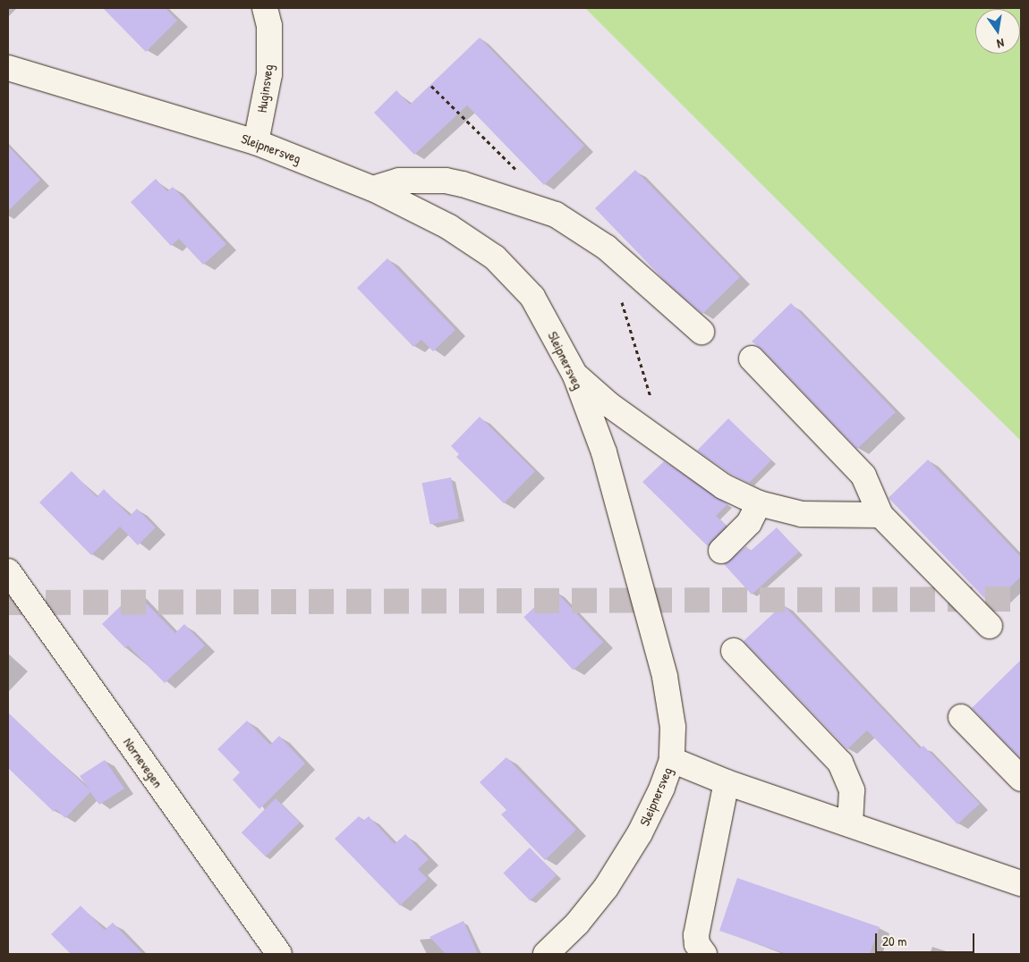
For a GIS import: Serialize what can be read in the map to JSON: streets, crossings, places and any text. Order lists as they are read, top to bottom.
{
  "streets": {
    "street": ["Huginsveg", "Sleipnersveg", "Nornevegen"]
  },
  "crossings": [
    ["Huginsveg", "Sleipnersveg"]
  ],
  "scale_bar": "20 m",
  "north": "bottom"
}
